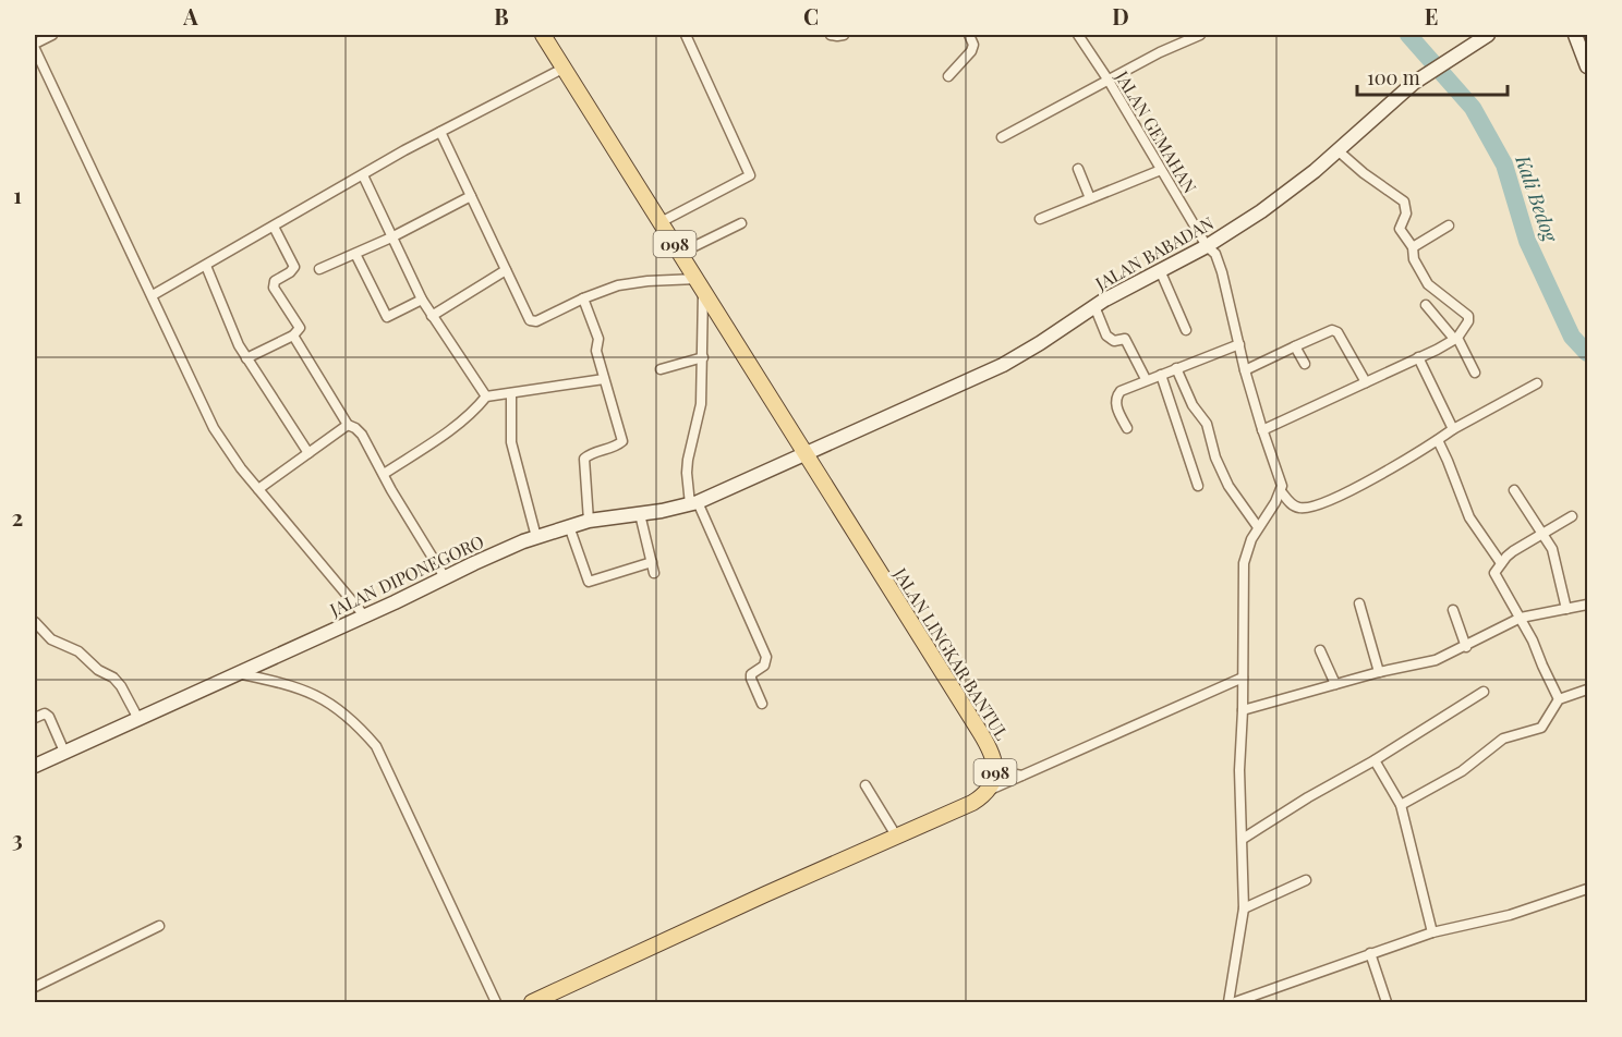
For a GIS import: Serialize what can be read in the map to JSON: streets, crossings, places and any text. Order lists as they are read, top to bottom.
{
  "streets": {
    "main road": [
      "098",
      "JALAN BABADAN",
      "JALAN DIPONEGORO",
      "JALAN LINGKAR BANTUL"
    ],
    "street": ["JALAN GEMAHAN"]
  },
  "crossings": [
    ["JALAN GEMAHAN", "JALAN BABADAN"],
    ["098", "JALAN BABADAN"],
    ["098", "JALAN DIPONEGORO"],
    ["098", "JALAN LINGKAR BANTUL"],
    ["JALAN BABADAN", "JALAN DIPONEGORO"],
    ["JALAN BABADAN", "JALAN LINGKAR BANTUL"],
    ["JALAN DIPONEGORO", "JALAN LINGKAR BANTUL"]
  ],
  "water": ["Kali Bedog"],
  "scale_bar": "100 m",
  "grid": {
    "columns": [
      "A",
      "B",
      "C",
      "D",
      "E"
    ],
    "rows": ["1", "2", "3"]
  }
}
